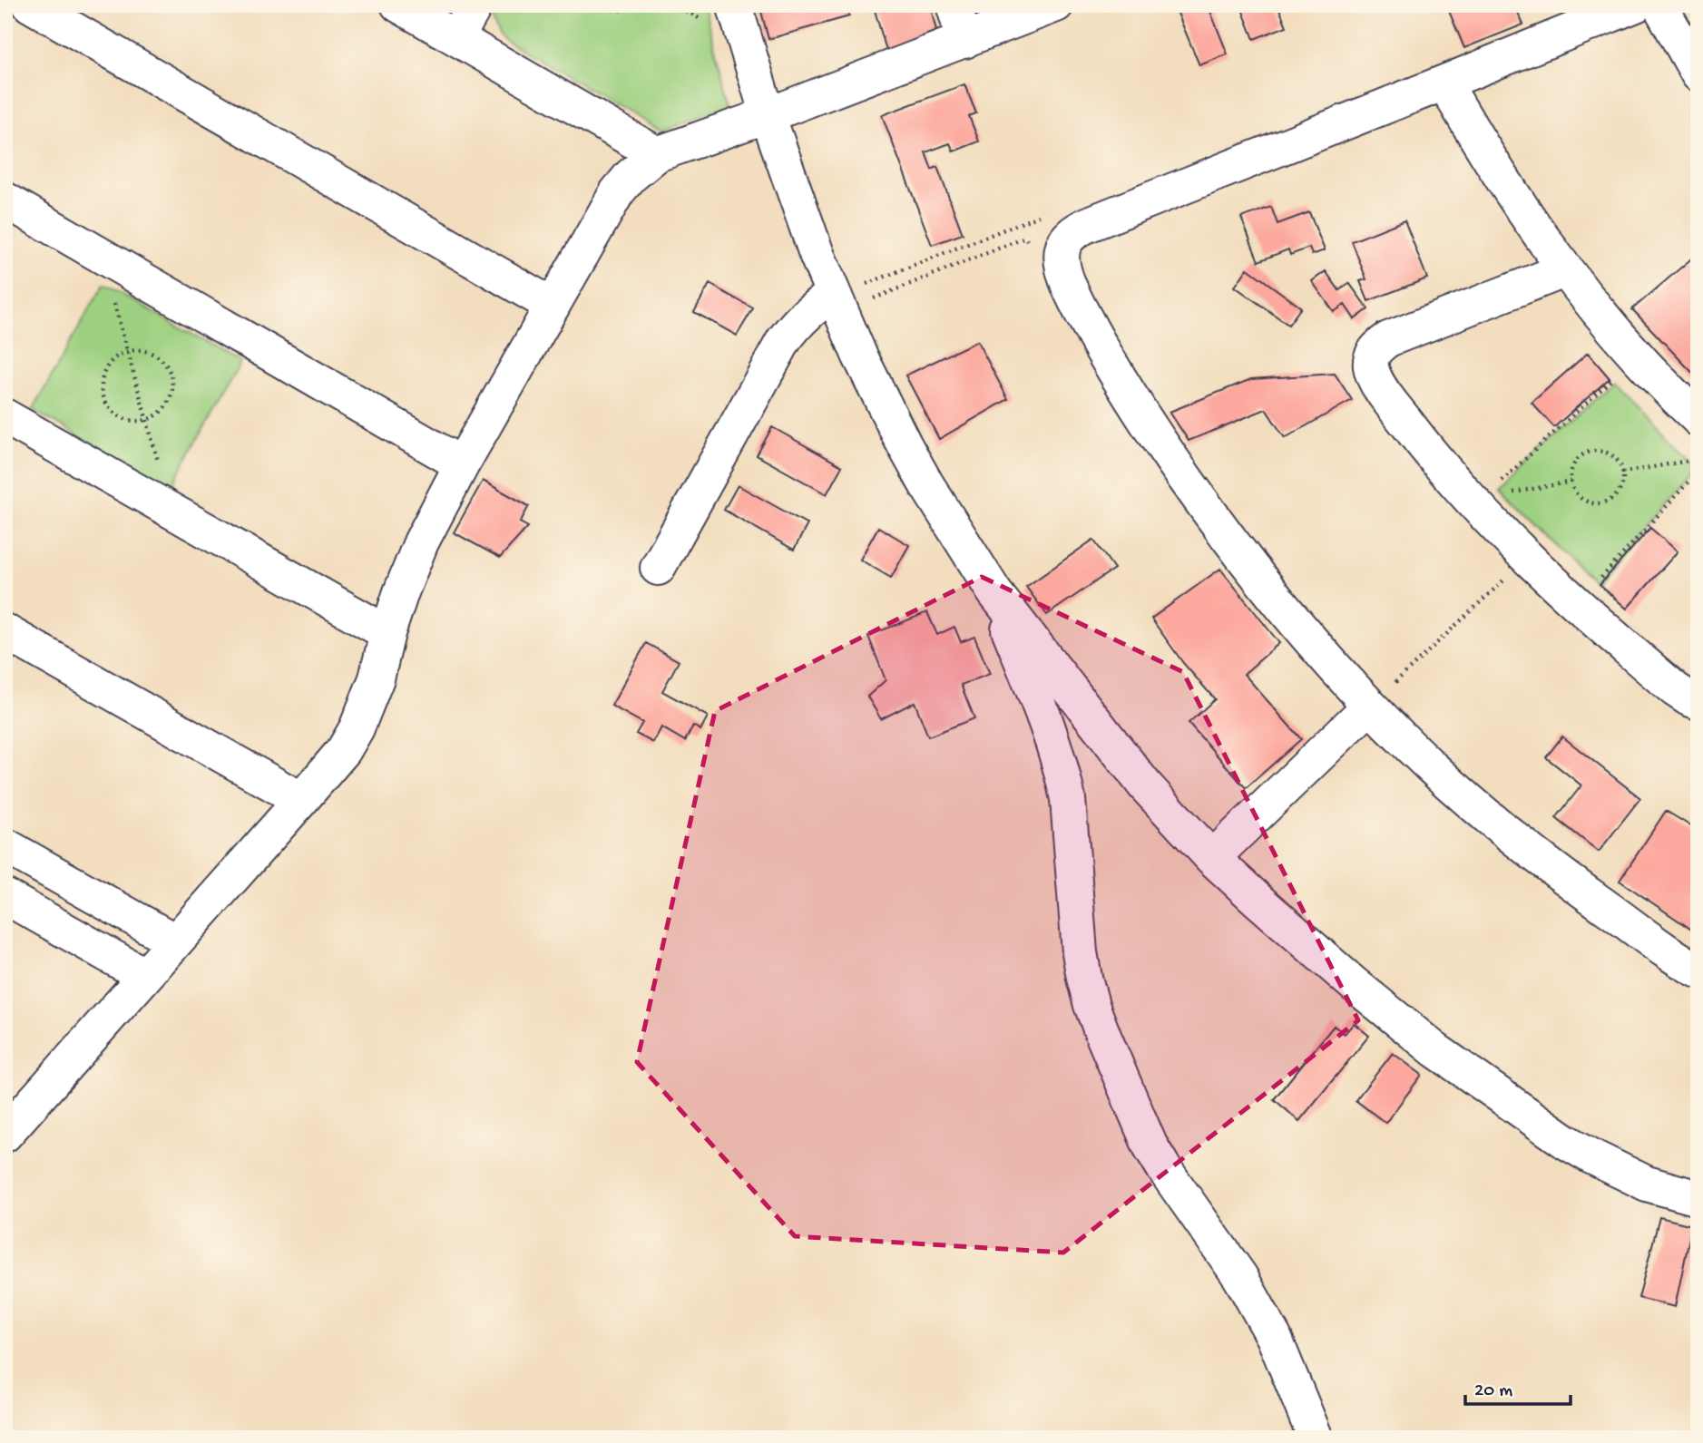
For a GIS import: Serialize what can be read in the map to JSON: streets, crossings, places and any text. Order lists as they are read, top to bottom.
{
  "scale_bar": "20 m"
}
